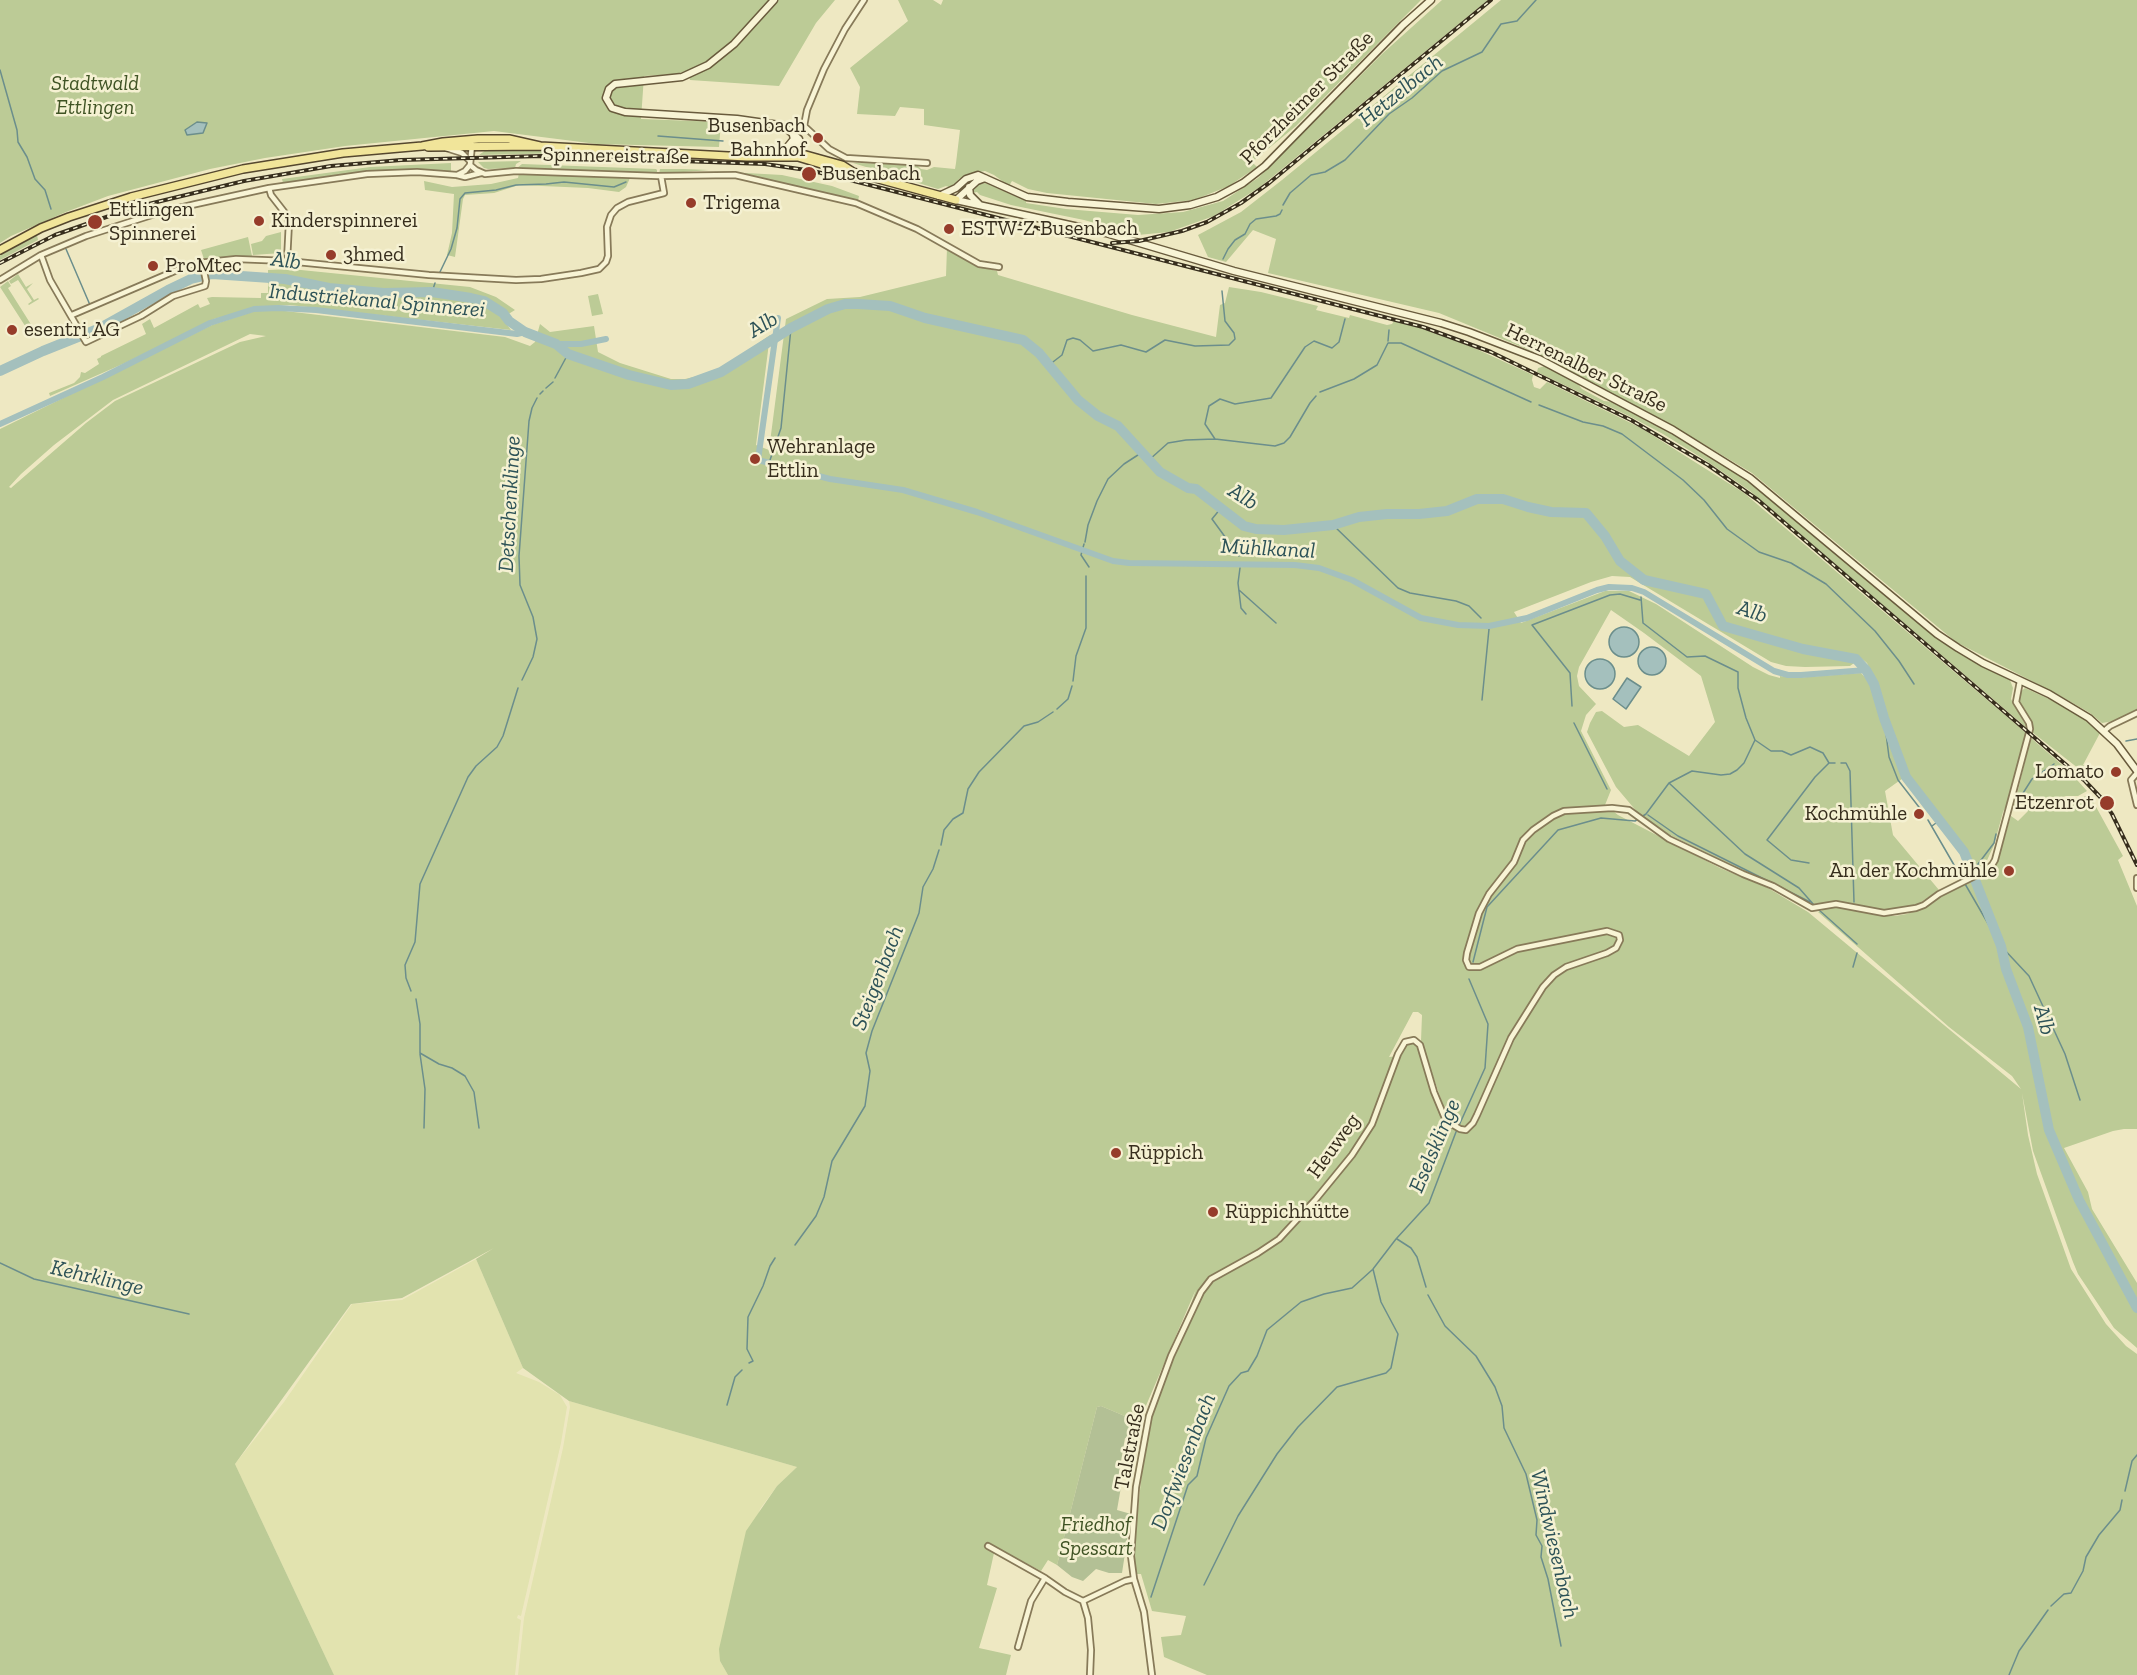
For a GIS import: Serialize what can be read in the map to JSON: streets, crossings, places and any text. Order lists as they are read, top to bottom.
{
  "streets": {
    "main road": ["Pforzheimer Straße", "Herrenalber Straße"],
    "street": ["Spinnereistraße", "Heuweg", "Talstraße"]
  },
  "crossings": [
    ["Herrenalber Straße", "Heuweg"],
    ["Heuweg", "Talstraße"]
  ],
  "water": [
    "Hetzelbach",
    "Alb",
    "Industriekanal Spinnerei",
    "Detschenklinge",
    "Mühlkanal",
    "Steigenbach",
    "Eselsklinge",
    "Kehrklinge",
    "Dorfwiesenbach",
    "Windwiesenbach"
  ],
  "parks": ["Stadtwald Ettlingen", "Friedhof Spessart"],
  "places": [
    "Busenbach Bahnhof",
    "Busenbach",
    "Trigema",
    "Kinderspinnerei",
    "Ettlingen Spinnerei",
    "ESTW-Z Busenbach",
    "3hmed",
    "ProMtec",
    "esentri AG",
    "Wehranlage Ettlin",
    "Lomato",
    "Etzenrot",
    "Kochmühle",
    "An der Kochmühle",
    "Rüppich",
    "Rüppichhütte"
  ]
}
